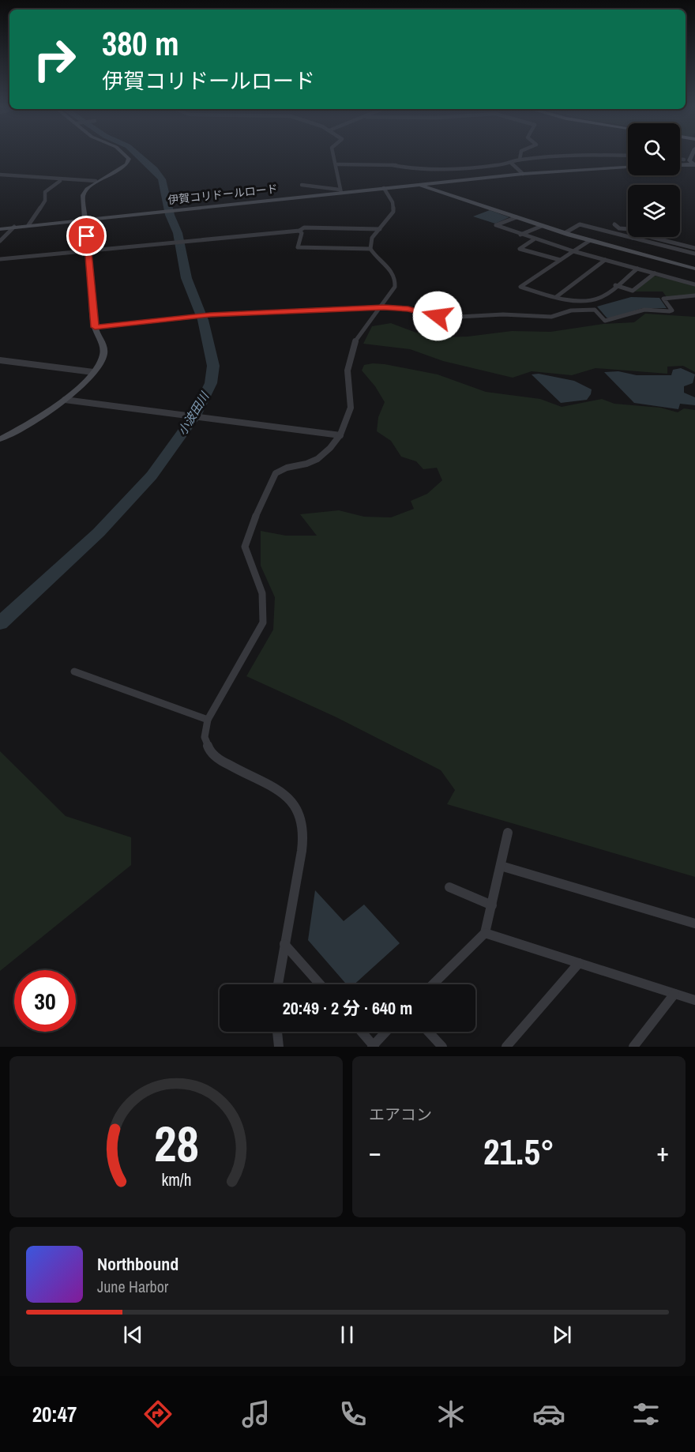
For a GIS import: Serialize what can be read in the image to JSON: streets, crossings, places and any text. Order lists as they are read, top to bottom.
{
  "streets": {
    "street": ["伊賀コリドールロード"]
  },
  "water": ["小波田川"],
  "page": {
    "turn": ["380 m", "伊賀コリドールロード"],
    "limit": "30",
    "trip": "20:49 · 2 分 · 640 m",
    "tile": "エアコン",
    "heat": ["−", "21.5°", "+"],
    "song": ["Northbound", "June Harbor"],
    "tabs": "20:47",
    "gauge": ["28", "km/h"]
  }
}
